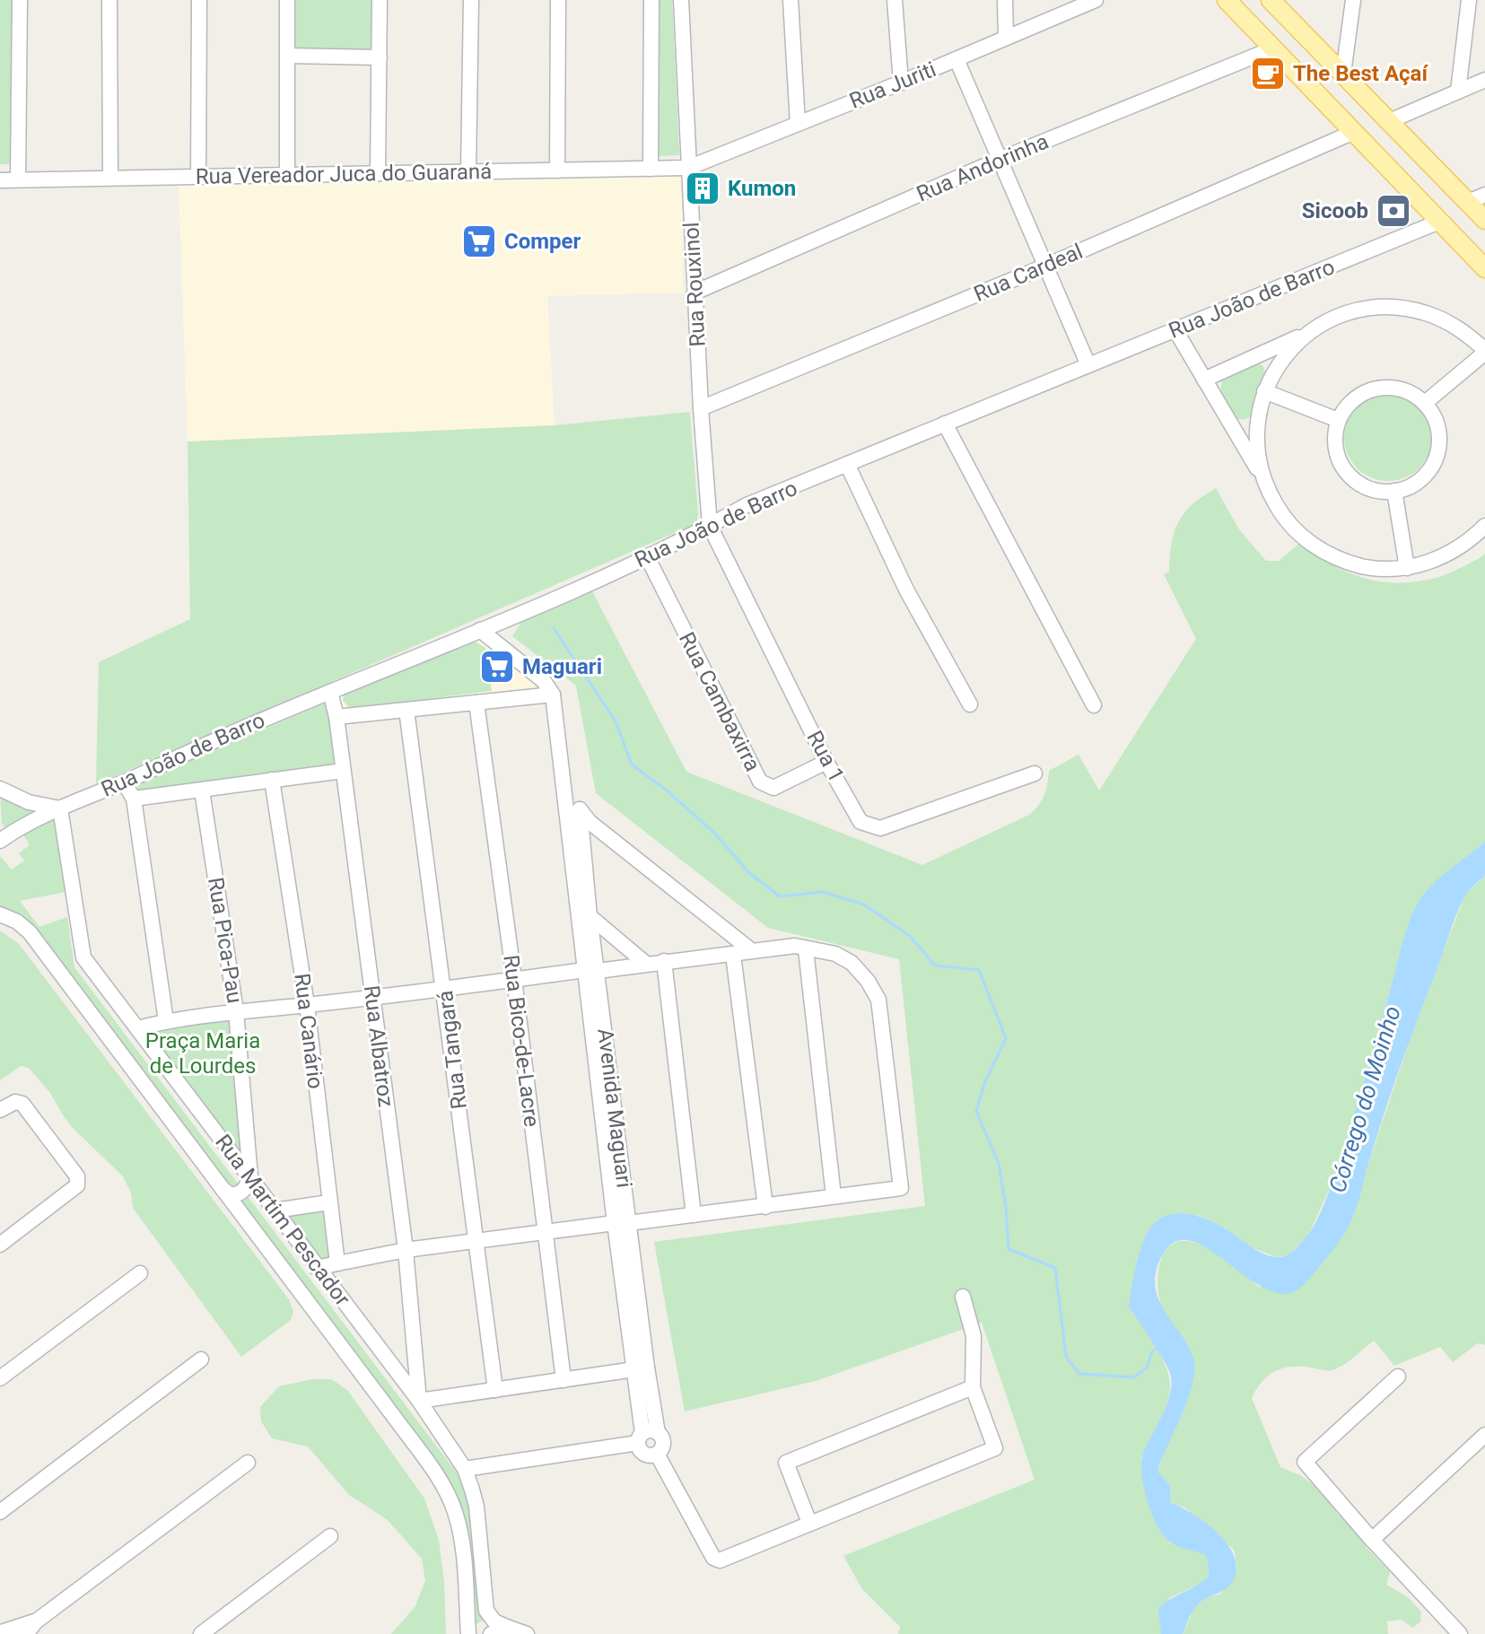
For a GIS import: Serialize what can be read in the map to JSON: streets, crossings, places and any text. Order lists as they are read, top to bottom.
{
  "streets": {
    "street": [
      "Rua Juriti",
      "Rua Andorinha",
      "Rua Vereador Juca do Guaraná",
      "Rua Cardeal",
      "Rua Rouxinol",
      "Rua João de Barro",
      "Rua Cambaxirra",
      "Rua 1",
      "Rua Pica-Pau",
      "Rua Canário",
      "Rua Bico-de-Lacre",
      "Rua Albatroz",
      "Rua Tangará",
      "Avenida Maguari",
      "Rua Martim Pescador"
    ]
  },
  "crossings": [
    ["Rua Juriti", "Rua Vereador Juca do Guaraná"],
    ["Rua Juriti", "Rua Rouxinol"],
    ["Rua Andorinha", "Rua Rouxinol"],
    ["Rua Vereador Juca do Guaraná", "Rua Rouxinol"],
    ["Rua Cardeal", "Rua Rouxinol"],
    ["Rua Rouxinol", "Rua João de Barro"],
    ["Rua Rouxinol", "Rua 1"],
    ["Rua João de Barro", "Rua Cambaxirra"],
    ["Rua João de Barro", "Rua 1"],
    ["Rua João de Barro", "Rua Albatroz"],
    ["Rua João de Barro", "Rua Martim Pescador"],
    ["Rua Cambaxirra", "Rua 1"],
    ["Rua Pica-Pau", "Rua Martim Pescador"],
    ["Rua Albatroz", "Rua Martim Pescador"]
  ],
  "water": ["Córrego do Moinho"],
  "parks": ["Praça Maria de Lourdes"],
  "places": {
    "cafe": ["The Best Açaí"],
    "building": ["Kumon"],
    "bank": ["Sicoob"],
    "supermarket": ["Comper", "Maguari"]
  }
}
